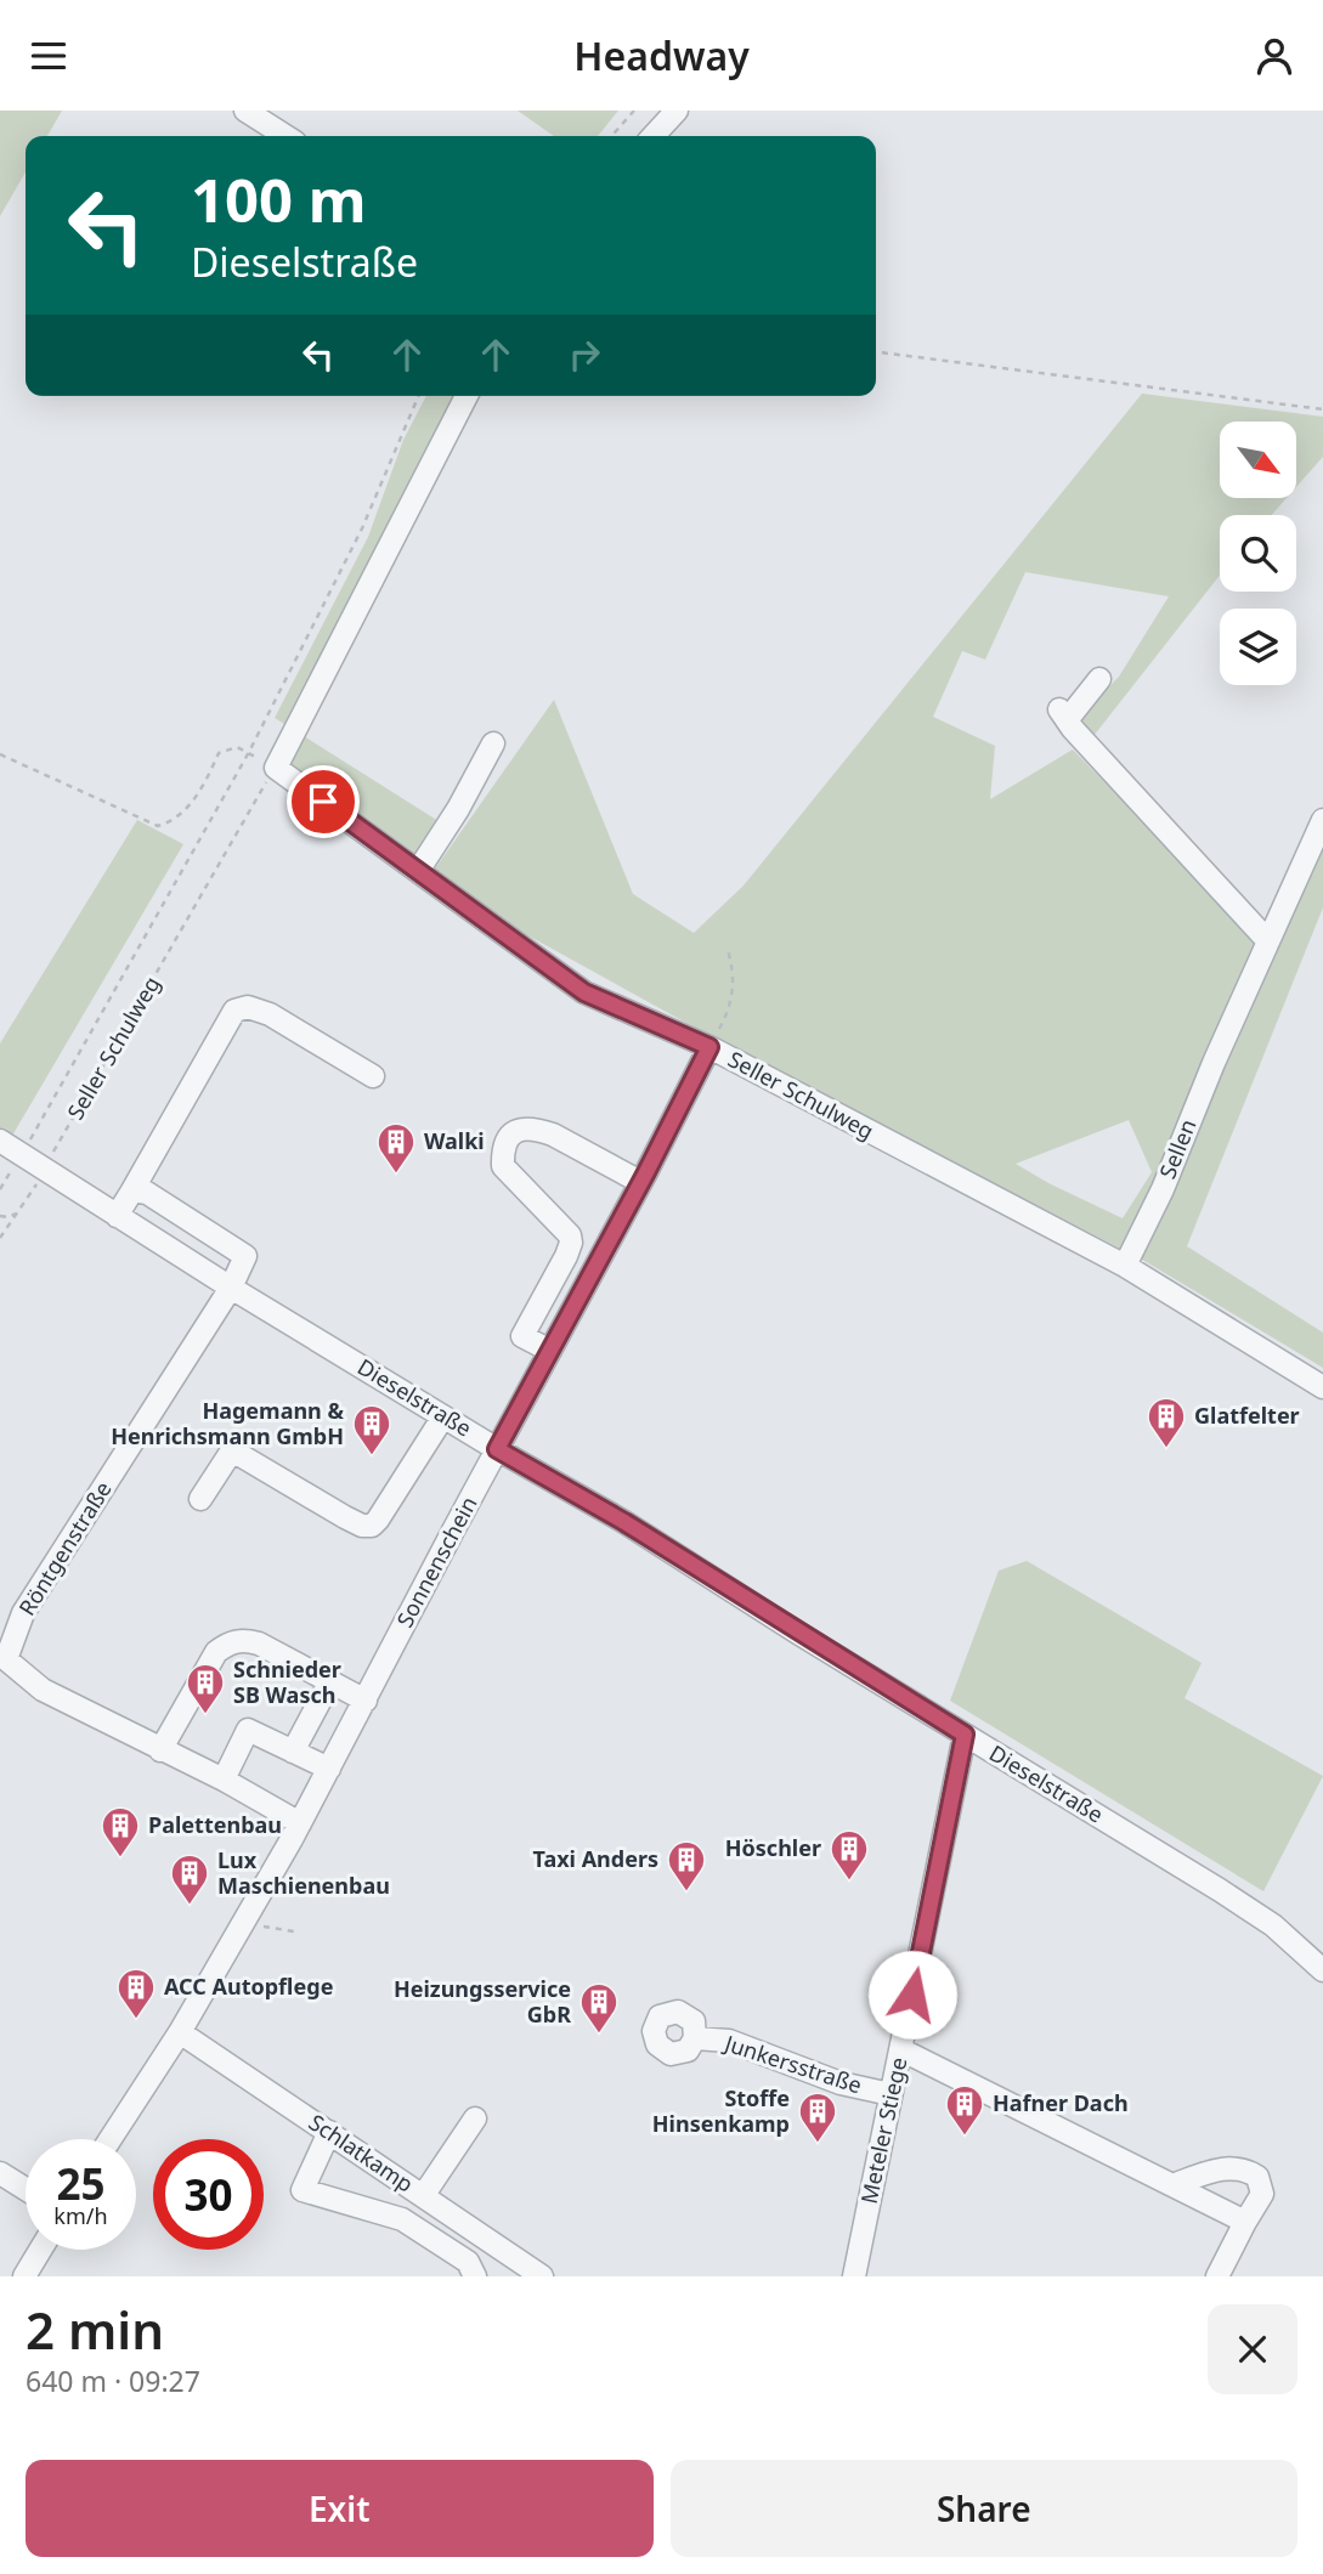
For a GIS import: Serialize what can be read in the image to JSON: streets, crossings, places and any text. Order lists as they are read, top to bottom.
{
  "streets": {
    "street": [
      "Seller Schulweg",
      "Sellen",
      "Dieselstraße",
      "Röntgenstraße",
      "Sonnenschein",
      "Junkersstraße",
      "Meteler Stiege",
      "Schlatkamp"
    ]
  },
  "crossings": [
    ["Seller Schulweg", "Sellen"],
    ["Seller Schulweg", "Dieselstraße"],
    ["Seller Schulweg", "Sonnenschein"],
    ["Dieselstraße", "Röntgenstraße"],
    ["Dieselstraße", "Sonnenschein"],
    ["Dieselstraße", "Meteler Stiege"],
    ["Röntgenstraße", "Sonnenschein"],
    ["Sonnenschein", "Schlatkamp"],
    ["Junkersstraße", "Meteler Stiege"]
  ],
  "places": {
    "building": [
      "Walki",
      "Glatfelter",
      "Hagemann & Henrichsmann GmbH",
      "Schnieder SB Wasch",
      "Palettenbau",
      "Höschler",
      "Taxi Anders",
      "Lux Maschienenbau",
      "ACC Autopflege",
      "Heizungsservice GbR",
      "Hafner Dach",
      "Stoffe Hinsenkamp"
    ]
  },
  "north": "bottom right",
  "page": {
    "header": "Headway",
    "turn": ["100 m", "Dieselstraße"],
    "speed": "25 km/h",
    "limit": "30",
    "heading": ["2 min", "640 m · 09:27"],
    "buttons": ["Exit", "Share"]
  }
}
